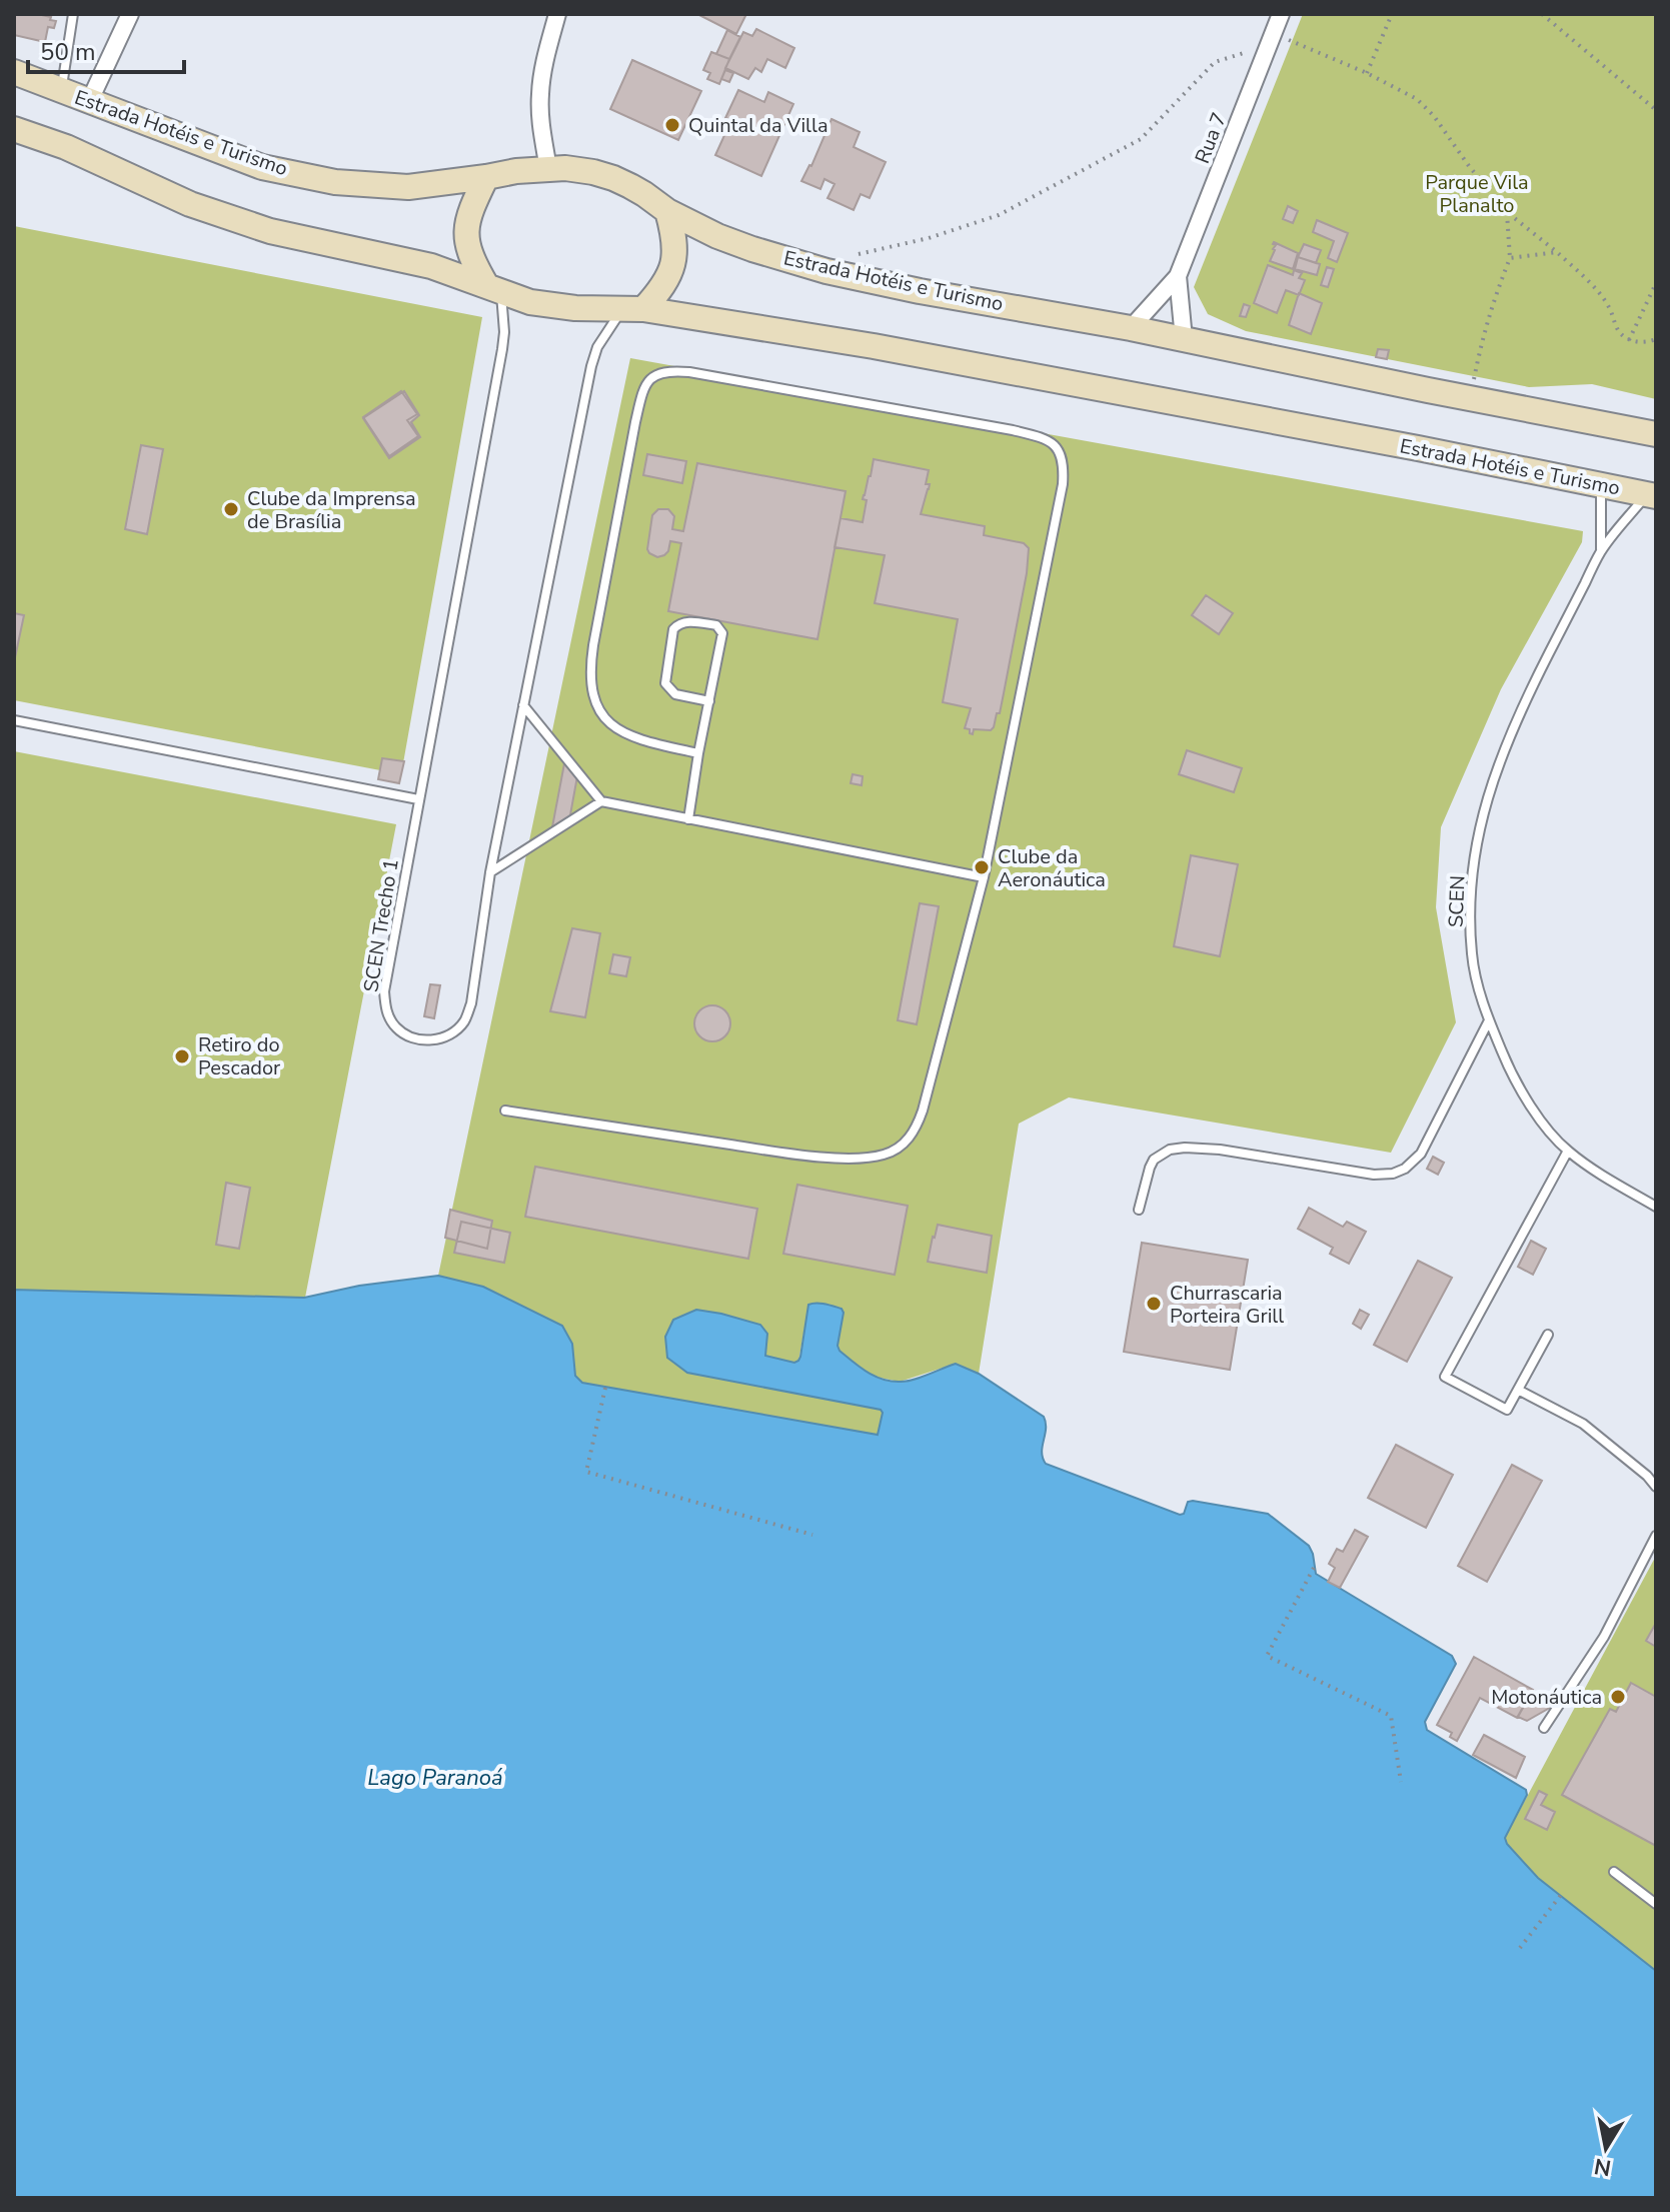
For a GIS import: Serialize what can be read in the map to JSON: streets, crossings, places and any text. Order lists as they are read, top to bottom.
{
  "streets": {
    "main road": ["Estrada Hotéis e Turismo"],
    "street": ["Rua 7"],
    "lane": ["SCEN", "SCEN Trecho 1"]
  },
  "crossings": [
    ["Estrada Hotéis e Turismo", "Rua 7"],
    ["Estrada Hotéis e Turismo", "SCEN"],
    ["Estrada Hotéis e Turismo", "SCEN Trecho 1"]
  ],
  "water": ["Lago Paranoá"],
  "parks": ["Parque Vila Planalto"],
  "places": [
    "Quintal da Villa",
    "Clube da Imprensa de Brasília",
    "Clube da Aeronáutica",
    "Retiro do Pescador",
    "Churrascaria Porteira Grill",
    "Motonáutica"
  ],
  "scale_bar": "50 m",
  "north": "bottom"
}
